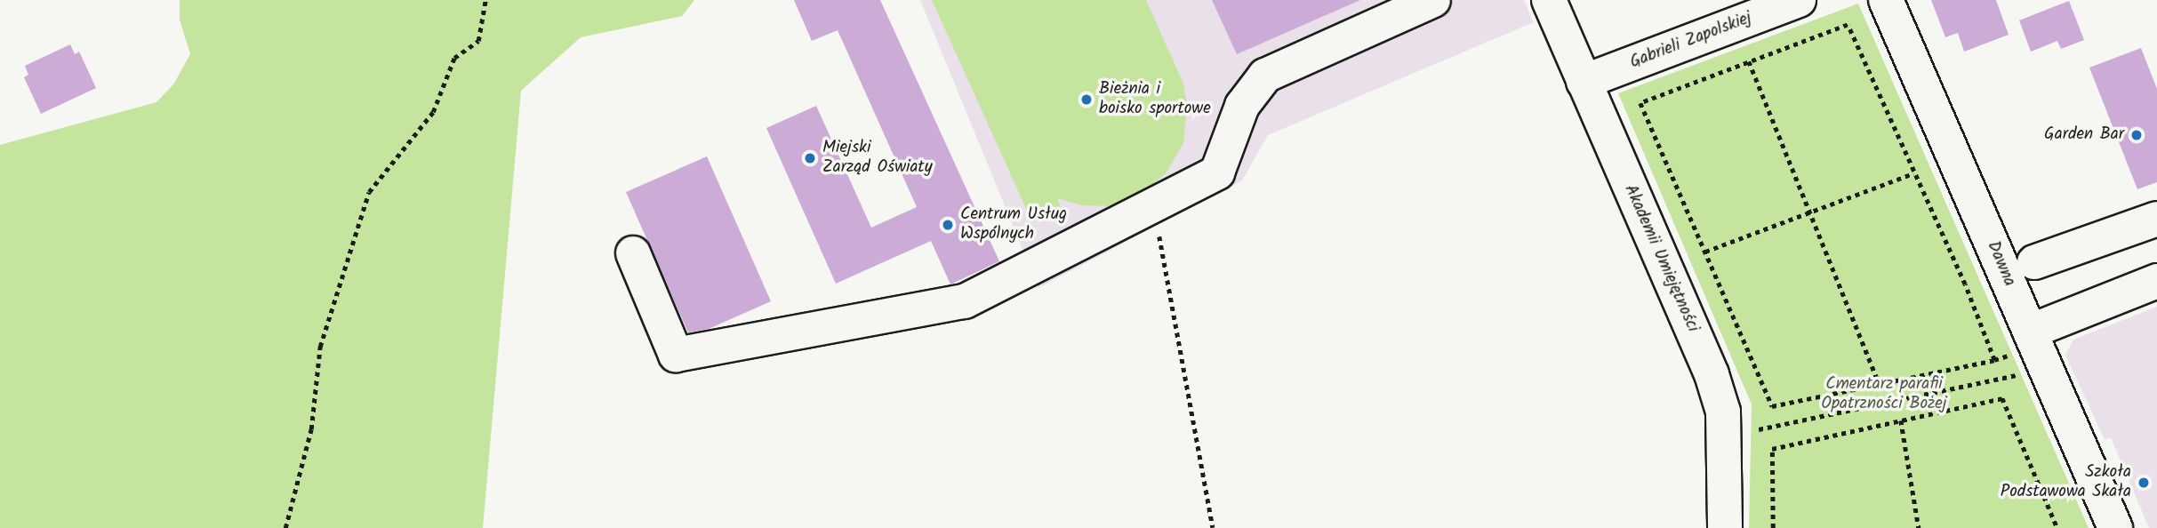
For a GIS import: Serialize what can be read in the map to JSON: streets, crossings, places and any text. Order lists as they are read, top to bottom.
{
  "streets": {
    "street": ["Gabrieli Zapolskiej", "Akademii Umiejętności", "Dawna"]
  },
  "crossings": [
    ["Gabrieli Zapolskiej", "Akademii Umiejętności"]
  ],
  "parks": ["Cmentarz parafii Opatrzności Bożej"],
  "places": [
    "Bieżnia i boisko sportowe",
    "Garden Bar",
    "Miejski Zarząd Oświaty",
    "Centrum Usług Wspólnych",
    "Szkoła Podstawowa Skała"
  ]
}
